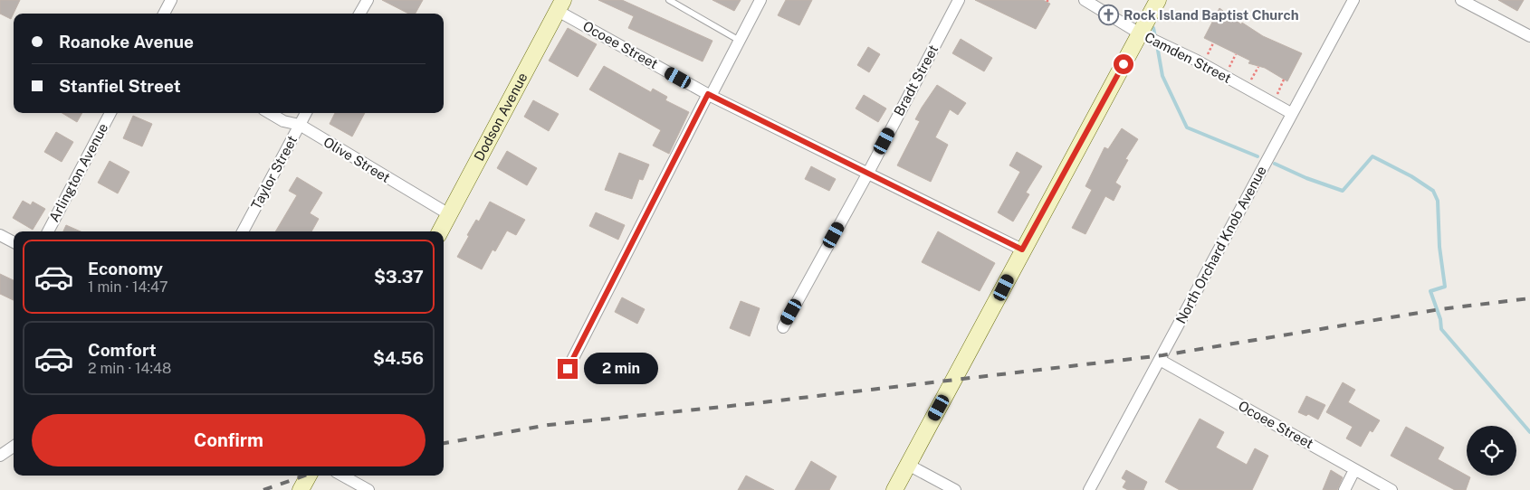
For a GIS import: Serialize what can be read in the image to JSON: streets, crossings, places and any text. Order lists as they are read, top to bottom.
{
  "streets": {
    "street": [
      "Ocoee Street",
      "Camden Street",
      "Bradt Street",
      "Dodson Avenue",
      "Olive Street",
      "Arlington Avenue",
      "Taylor Street",
      "North Orchard Knob Avenue"
    ]
  },
  "crossings": [
    ["Ocoee Street", "Bradt Street"],
    ["Ocoee Street", "Dodson Avenue"],
    ["Ocoee Street", "North Orchard Knob Avenue"],
    ["Camden Street", "North Orchard Knob Avenue"],
    ["Dodson Avenue", "Olive Street"],
    ["Olive Street", "Taylor Street"]
  ],
  "places": {
    "church": ["Rock Island Baptist Church"]
  },
  "page": {
    "banner": ["Roanoke Avenue", "Stanfiel Street"],
    "list": [
      {
        "name": "Economy",
        "note": "1 min · 14:47",
        "value": "$3.37"
      },
      {
        "name": "Comfort",
        "note": "2 min · 14:48",
        "value": "$4.56"
      }
    ],
    "bubble": "2 min",
    "buttons": "Confirm"
  }
}
